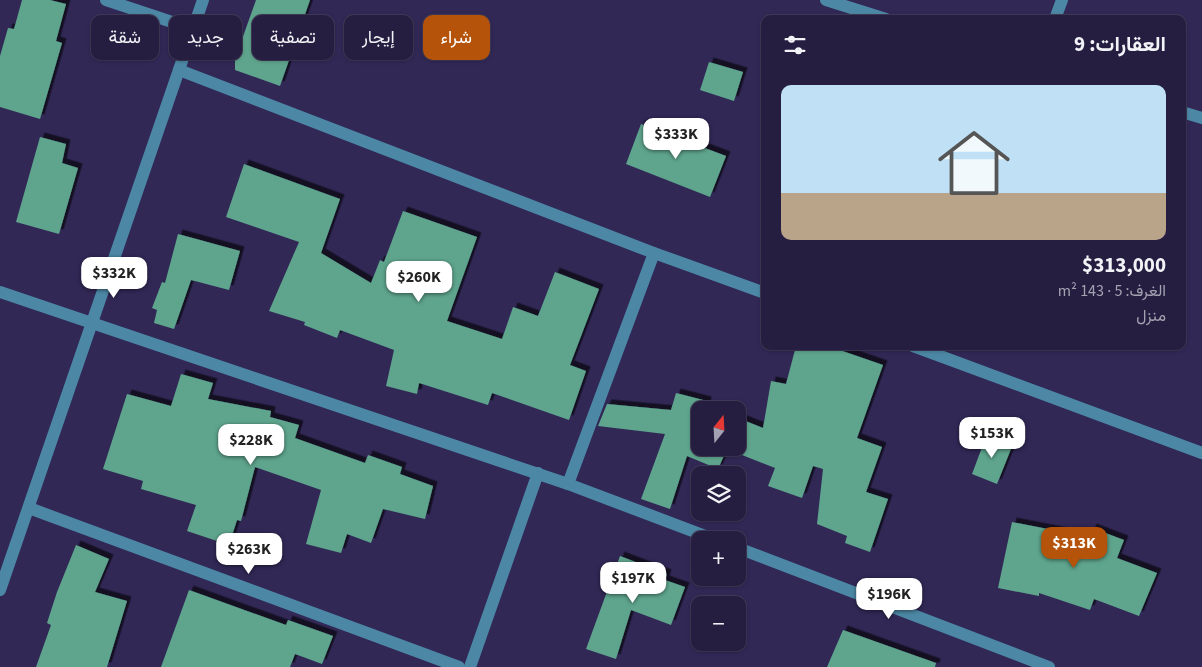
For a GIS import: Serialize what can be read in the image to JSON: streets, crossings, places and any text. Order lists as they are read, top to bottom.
{
  "north": "top",
  "page": {
    "chip": [
      "شراء",
      "إيجار",
      "تصفية",
      "جديد",
      "شقة"
    ],
    "heading": "العقارات: 9",
    "list": [
      {
        "name": "$313,000",
        "note": "الغرف: 5 · 143 m² · منزل"
      }
    ],
    "price": [
      "$333K",
      "$332K",
      "$260K",
      "$153K",
      "$228K",
      "$313K",
      "$263K",
      "$197K",
      "$196K"
    ],
    "map_buttons": ["+", "−"]
  }
}
